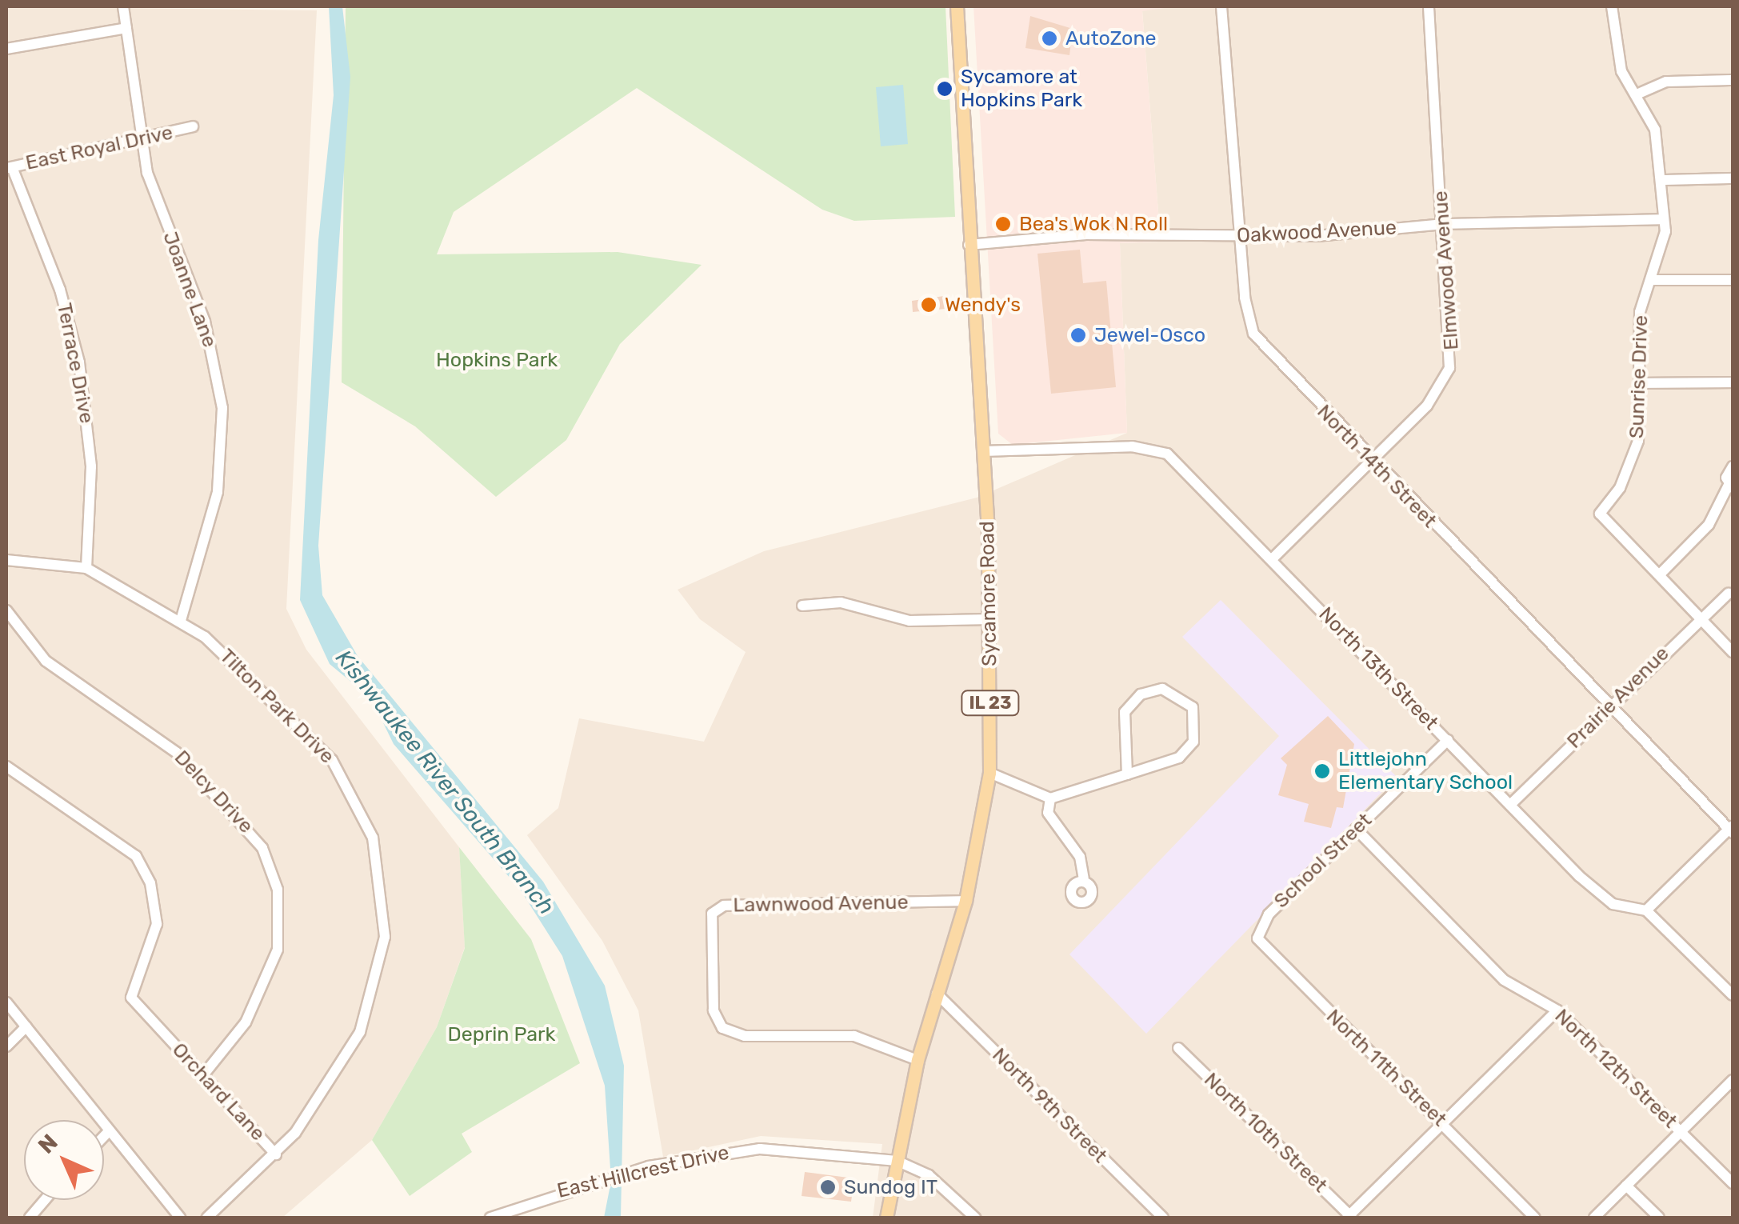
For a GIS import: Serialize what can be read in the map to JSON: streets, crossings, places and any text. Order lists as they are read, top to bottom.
{
  "streets": {
    "main road": ["Sycamore Road", "IL 23"],
    "street": [
      "East Royal Drive",
      "Oakwood Avenue",
      "Elmwood Avenue",
      "Joanne Lane",
      "Terrace Drive",
      "Sunrise Drive",
      "North 14th Street",
      "North 13th Street",
      "Prairie Avenue",
      "Tilton Park Drive",
      "Delcy Drive",
      "School Street",
      "Lawnwood Avenue",
      "North 11th Street",
      "North 12th Street",
      "Orchard Lane",
      "North 9th Street",
      "North 10th Street",
      "East Hillcrest Drive"
    ]
  },
  "crossings": [
    ["East Royal Drive", "Joanne Lane"],
    ["East Royal Drive", "Terrace Drive"],
    ["Oakwood Avenue", "Elmwood Avenue"],
    ["Oakwood Avenue", "Sunrise Drive"],
    ["Oakwood Avenue", "North 14th Street"],
    ["Oakwood Avenue", "Sycamore Road"],
    ["Elmwood Avenue", "North 14th Street"],
    ["Elmwood Avenue", "North 13th Street"],
    ["Joanne Lane", "Tilton Park Drive"],
    ["Terrace Drive", "Tilton Park Drive"],
    ["North 14th Street", "Prairie Avenue"],
    ["Sycamore Road", "North 13th Street"],
    ["Sycamore Road", "Lawnwood Avenue"],
    ["Sycamore Road", "North 9th Street"],
    ["Sycamore Road", "East Hillcrest Drive"],
    ["North 13th Street", "Prairie Avenue"],
    ["North 13th Street", "School Street"],
    ["Tilton Park Drive", "Orchard Lane"],
    ["Delcy Drive", "Orchard Lane"],
    ["School Street", "North 11th Street"],
    ["School Street", "North 12th Street"]
  ],
  "water": ["Kishwaukee River South Branch"],
  "parks": ["Hopkins Park", "Deprin Park"],
  "places": [
    "AutoZone",
    "Sycamore at Hopkins Park",
    "Bea's Wok N Roll",
    "Wendy's",
    "Jewel-Osco",
    "Littlejohn Elementary School",
    "Sundog IT"
  ],
  "north": "top left"
}
